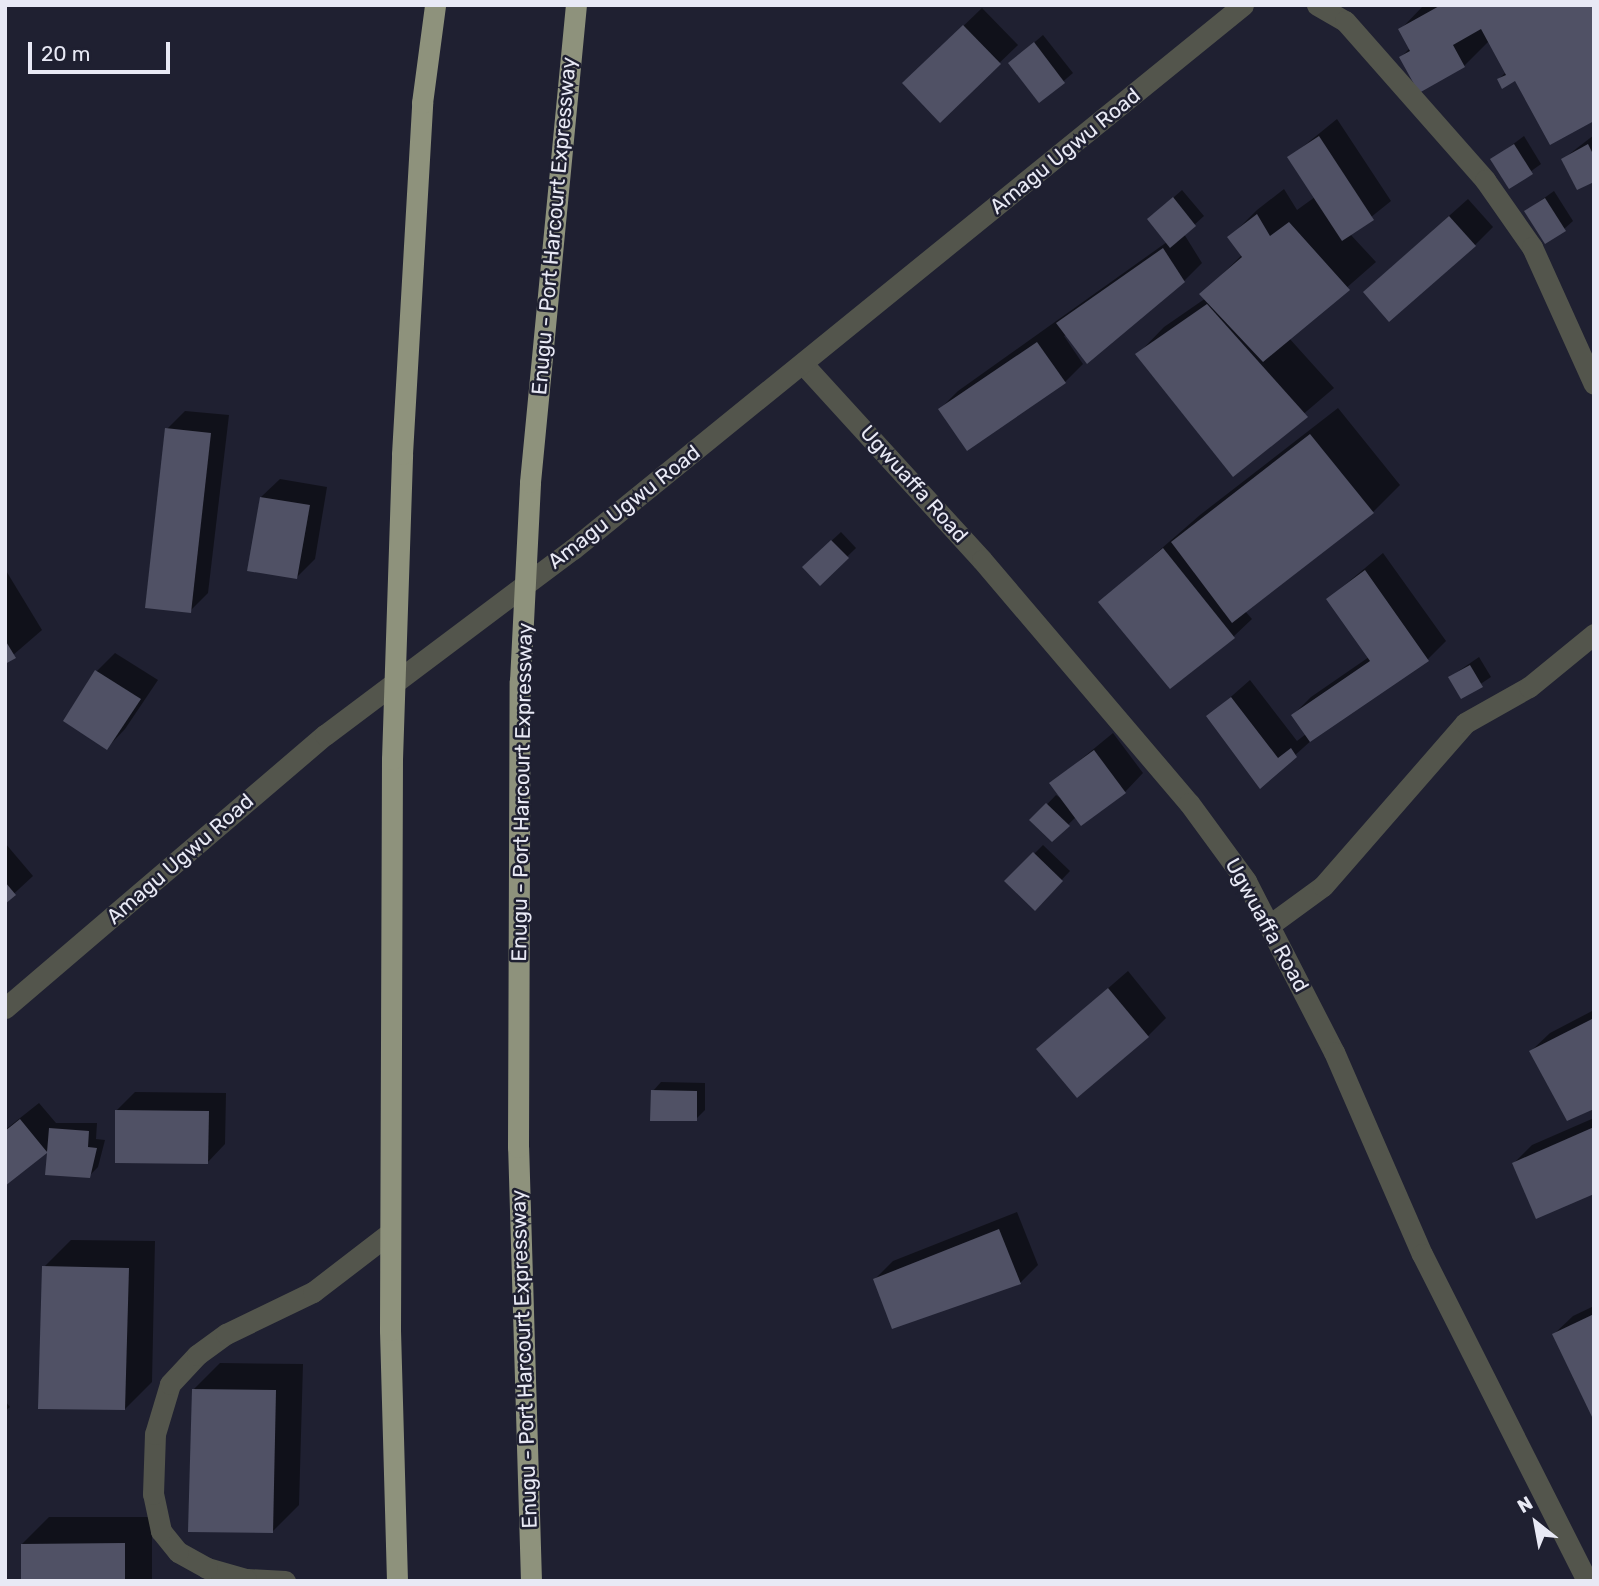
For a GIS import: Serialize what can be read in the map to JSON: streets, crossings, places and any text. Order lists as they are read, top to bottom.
{
  "streets": {
    "highway": ["Enugu - Port Harcourt Expressway"],
    "street": ["Amagu Ugwu Road", "Ugwuaffa Road"]
  },
  "crossings": [
    ["Amagu Ugwu Road", "Ugwuaffa Road"]
  ],
  "scale_bar": "20 m",
  "north": "top left"
}
